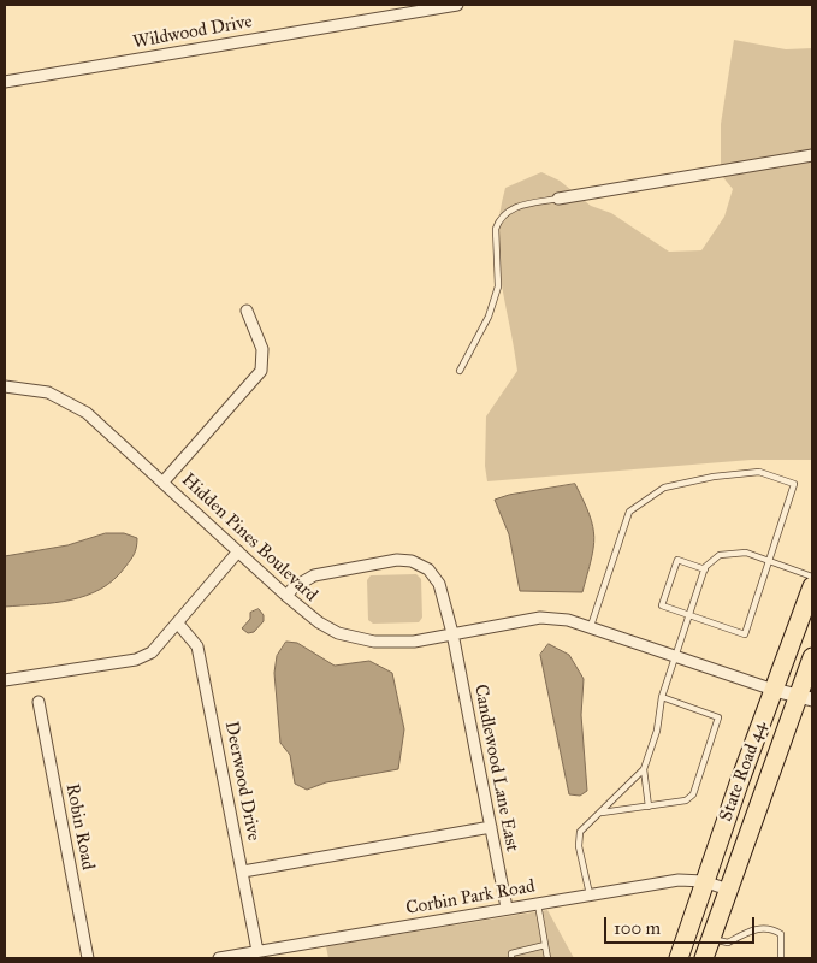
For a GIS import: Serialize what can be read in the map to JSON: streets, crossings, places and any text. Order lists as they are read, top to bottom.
{
  "streets": {
    "main road": ["State Road 44"],
    "street": [
      "Wildwood Drive",
      "Hidden Pines Boulevard",
      "Candlewood Lane East",
      "Deerwood Drive",
      "Robin Road",
      "Corbin Park Road"
    ]
  },
  "crossings": [
    ["Hidden Pines Boulevard", "Candlewood Lane East"],
    ["Hidden Pines Boulevard", "State Road 44"],
    ["Candlewood Lane East", "Corbin Park Road"],
    ["State Road 44", "Corbin Park Road"],
    ["Deerwood Drive", "Corbin Park Road"]
  ],
  "scale_bar": "100 m"
}
